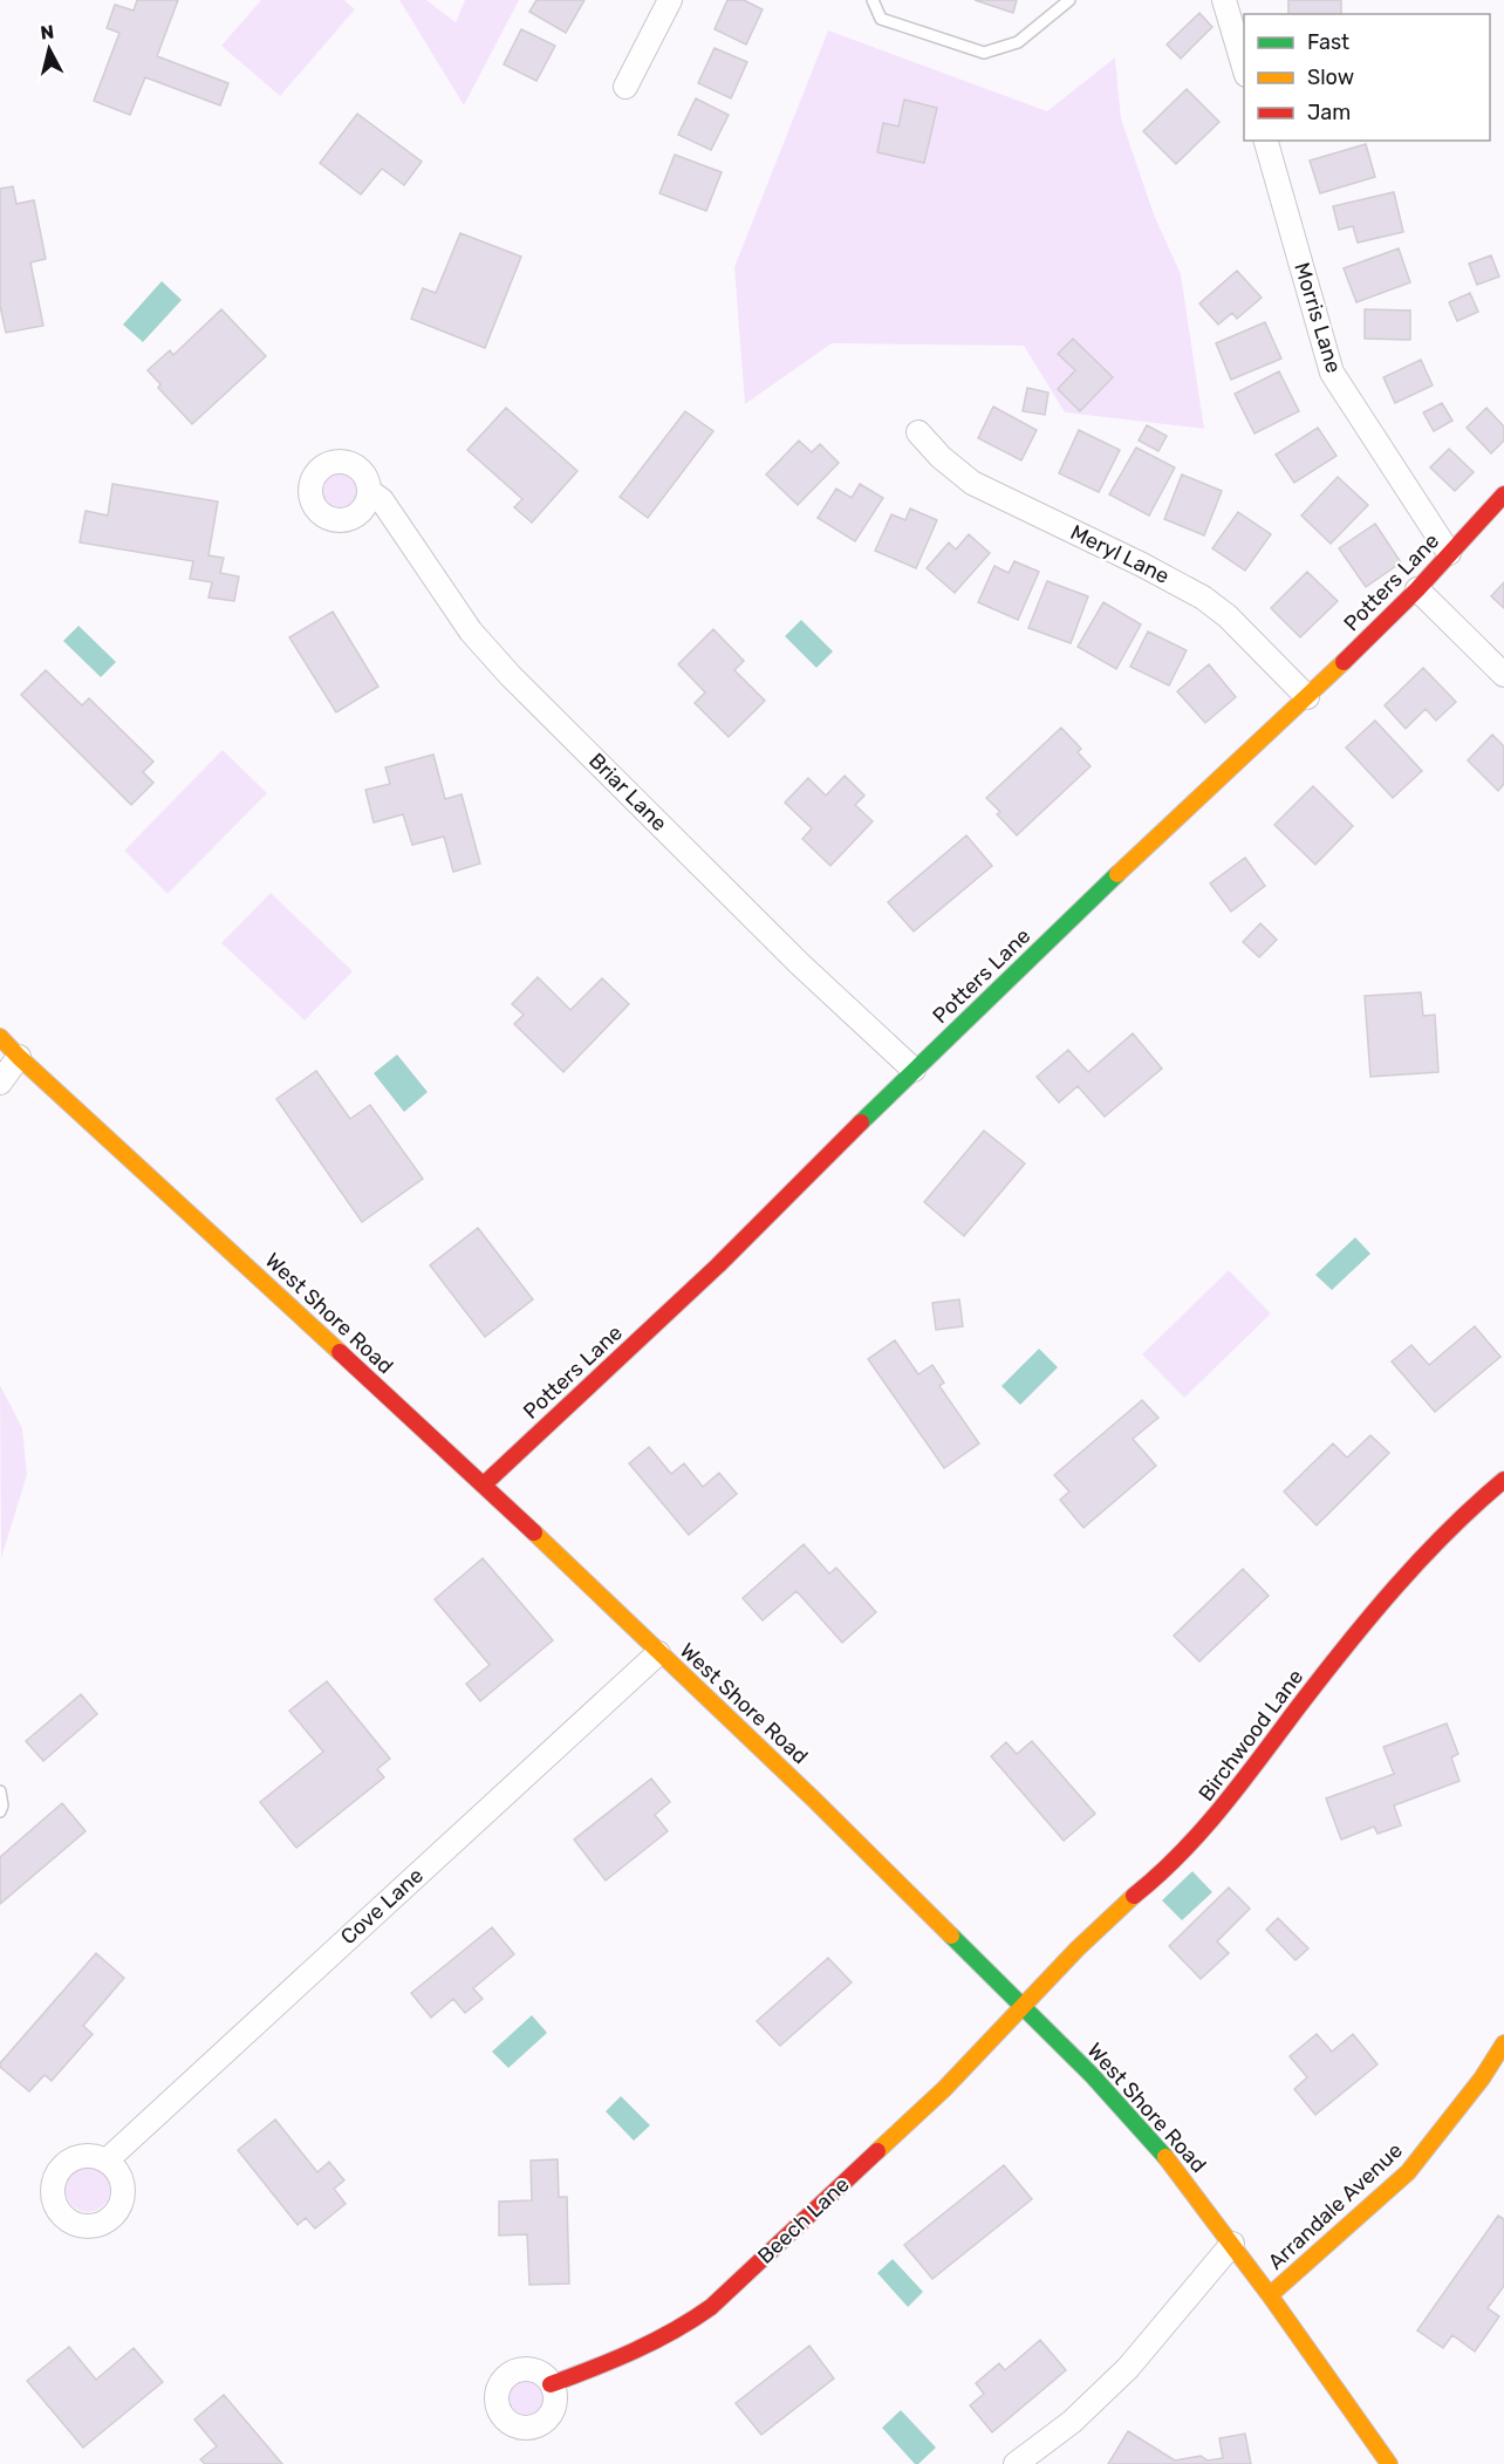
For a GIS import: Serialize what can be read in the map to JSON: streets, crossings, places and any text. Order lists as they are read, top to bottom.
{
  "streets": {
    "street": [
      "Morris Lane",
      "Meryl Lane",
      "Potters Lane",
      "Briar Lane",
      "West Shore Road",
      "Birchwood Lane",
      "Cove Lane",
      "Arrandale Avenue",
      "Beech Lane"
    ]
  },
  "crossings": [
    ["Morris Lane", "Potters Lane"],
    ["Meryl Lane", "Potters Lane"],
    ["Potters Lane", "Briar Lane"],
    ["Potters Lane", "West Shore Road"],
    ["West Shore Road", "Birchwood Lane"],
    ["West Shore Road", "Cove Lane"],
    ["West Shore Road", "Arrandale Avenue"],
    ["West Shore Road", "Beech Lane"],
    ["Birchwood Lane", "Beech Lane"]
  ],
  "legend": ["Fast", "Slow", "Jam"],
  "north": "top"
}
